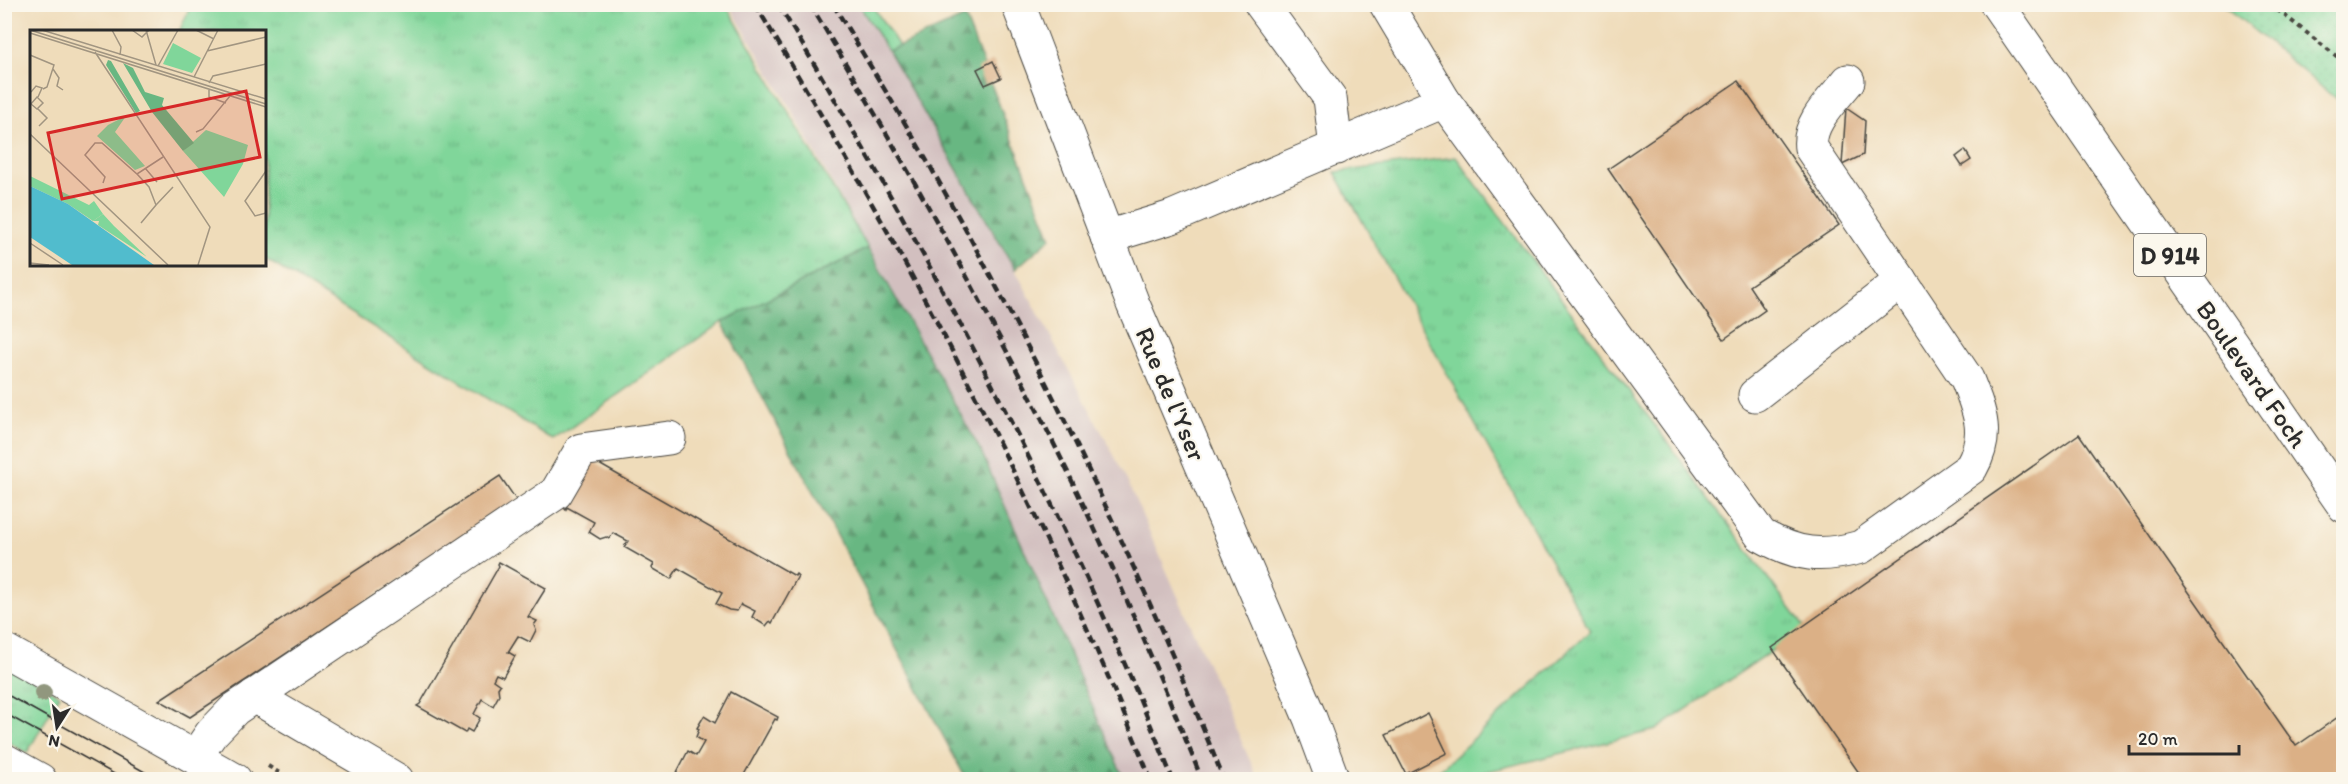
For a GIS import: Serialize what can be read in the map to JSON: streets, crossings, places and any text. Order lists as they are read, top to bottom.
{
  "streets": {
    "main road": ["D 914", "Boulevard Foch", "Rue de l'Yser"]
  },
  "scale_bar": "20 m",
  "north": "bottom"
}
